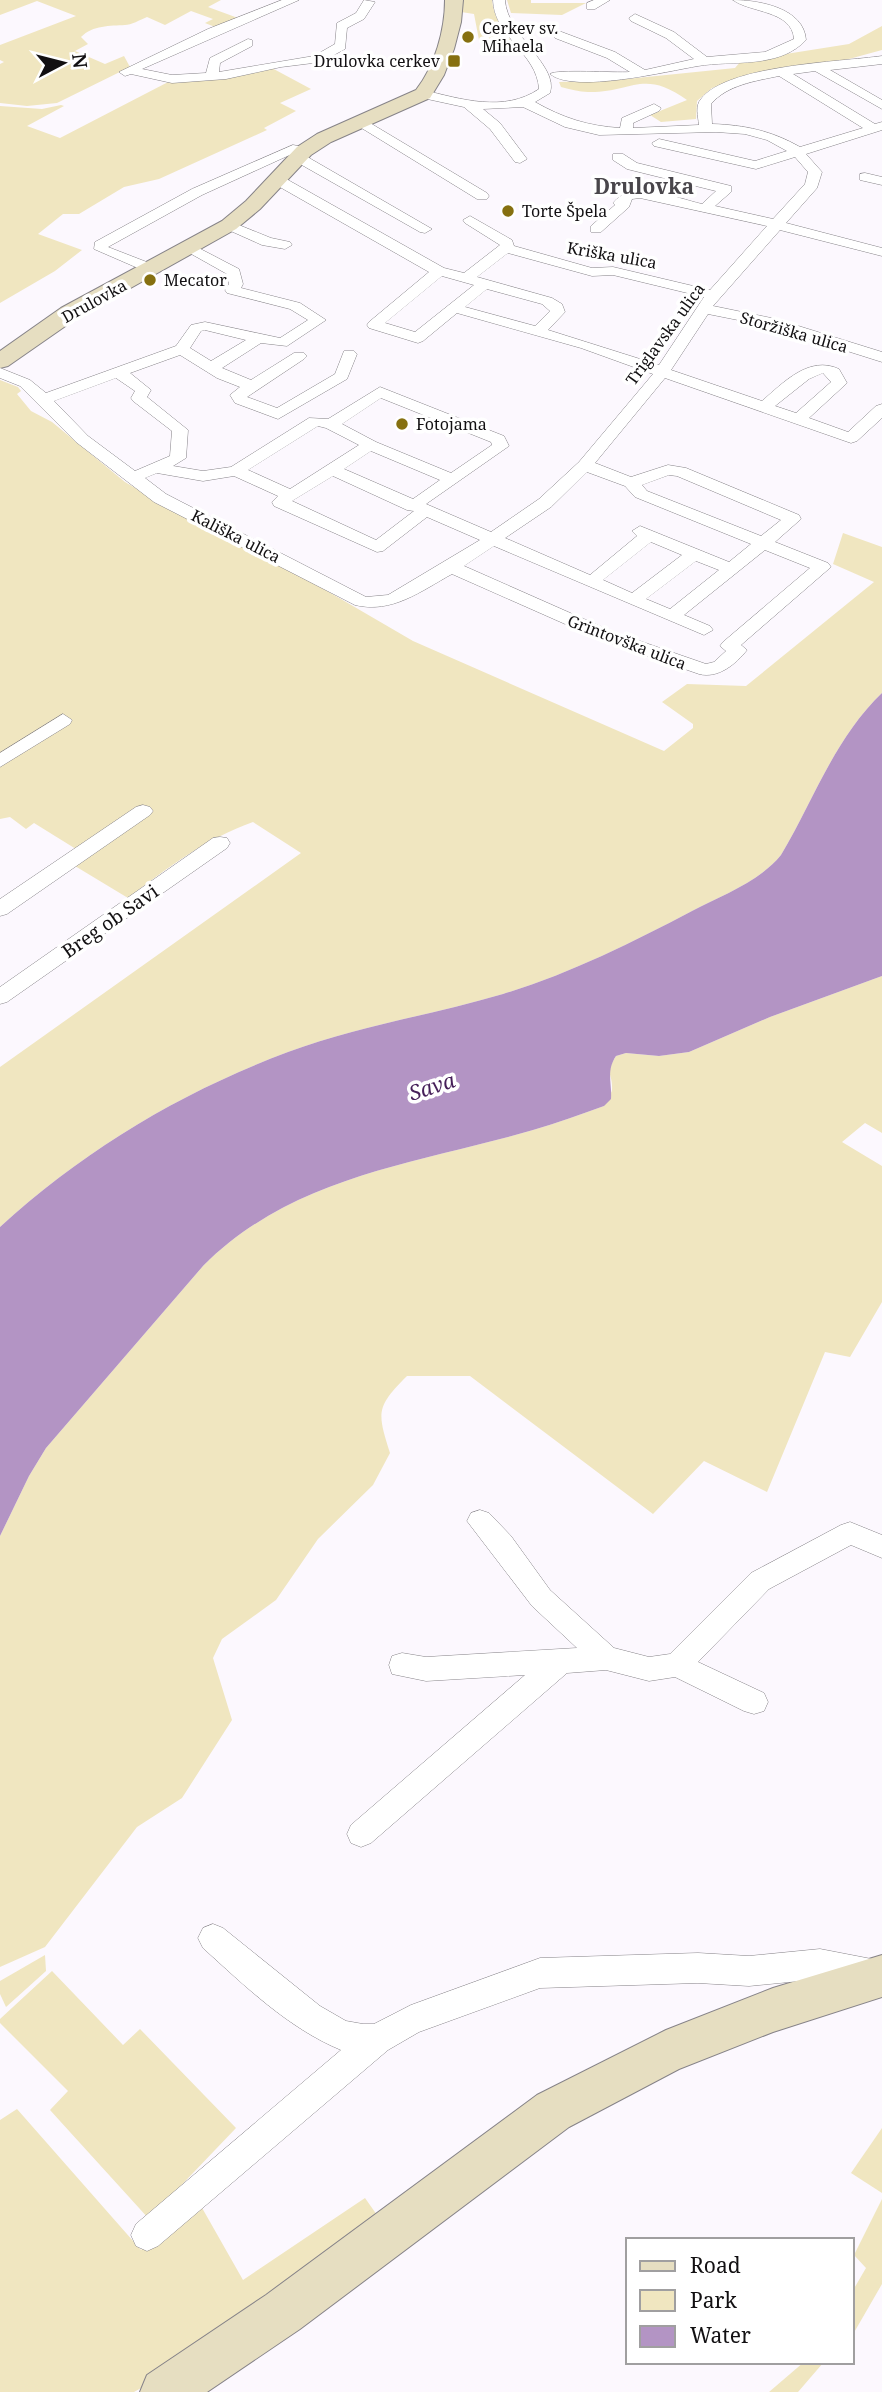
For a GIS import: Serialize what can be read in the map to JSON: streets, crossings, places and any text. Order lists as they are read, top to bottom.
{
  "streets": {
    "street": [
      "Kriška ulica",
      "Drulovka",
      "Storžiška ulica",
      "Triglavska ulica",
      "Kališka ulica",
      "Grintovška ulica",
      "Breg ob Savi"
    ]
  },
  "crossings": [
    ["Kriška ulica", "Storžiška ulica"],
    ["Kriška ulica", "Triglavska ulica"],
    ["Storžiška ulica", "Triglavska ulica"],
    ["Triglavska ulica", "Kališka ulica"],
    ["Triglavska ulica", "Grintovška ulica"],
    ["Kališka ulica", "Grintovška ulica"]
  ],
  "districts": ["Drulovka"],
  "water": ["Sava"],
  "places": {
    "other": [
      "Cerkev sv. Mihaela",
      "Torte Špela",
      "Mecator",
      "Fotojama"
    ],
    "transit": ["Drulovka cerkev"]
  },
  "legend": ["Road", "Park", "Water"],
  "north": "right"
}
